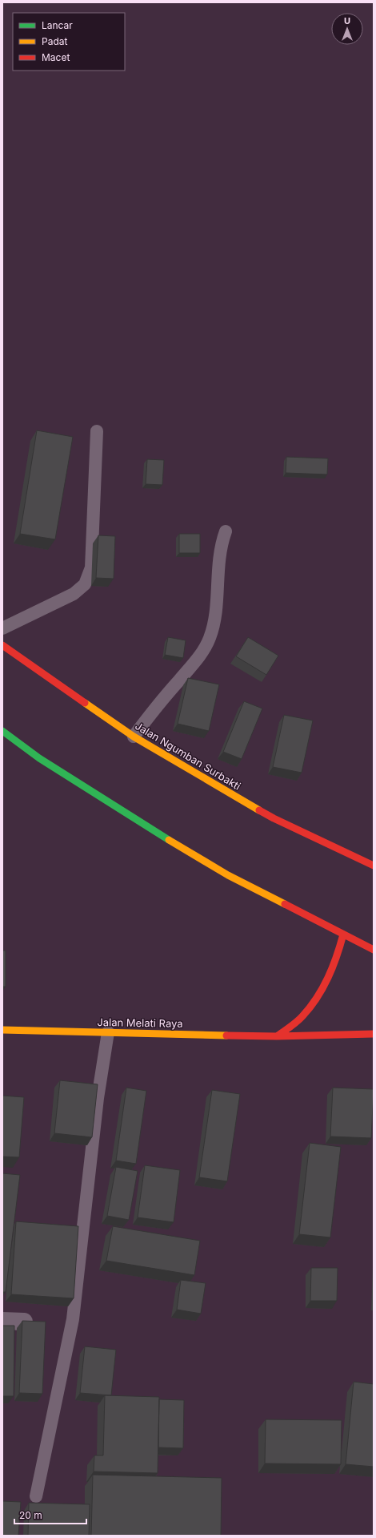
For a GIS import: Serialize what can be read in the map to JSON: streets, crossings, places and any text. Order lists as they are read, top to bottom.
{
  "streets": {
    "main road": ["Jalan Ngumban Surbakti", "Jalan Melati Raya"]
  },
  "legend": ["Lancar", "Padat", "Macet"],
  "scale_bar": "20 m",
  "north": "top"
}
